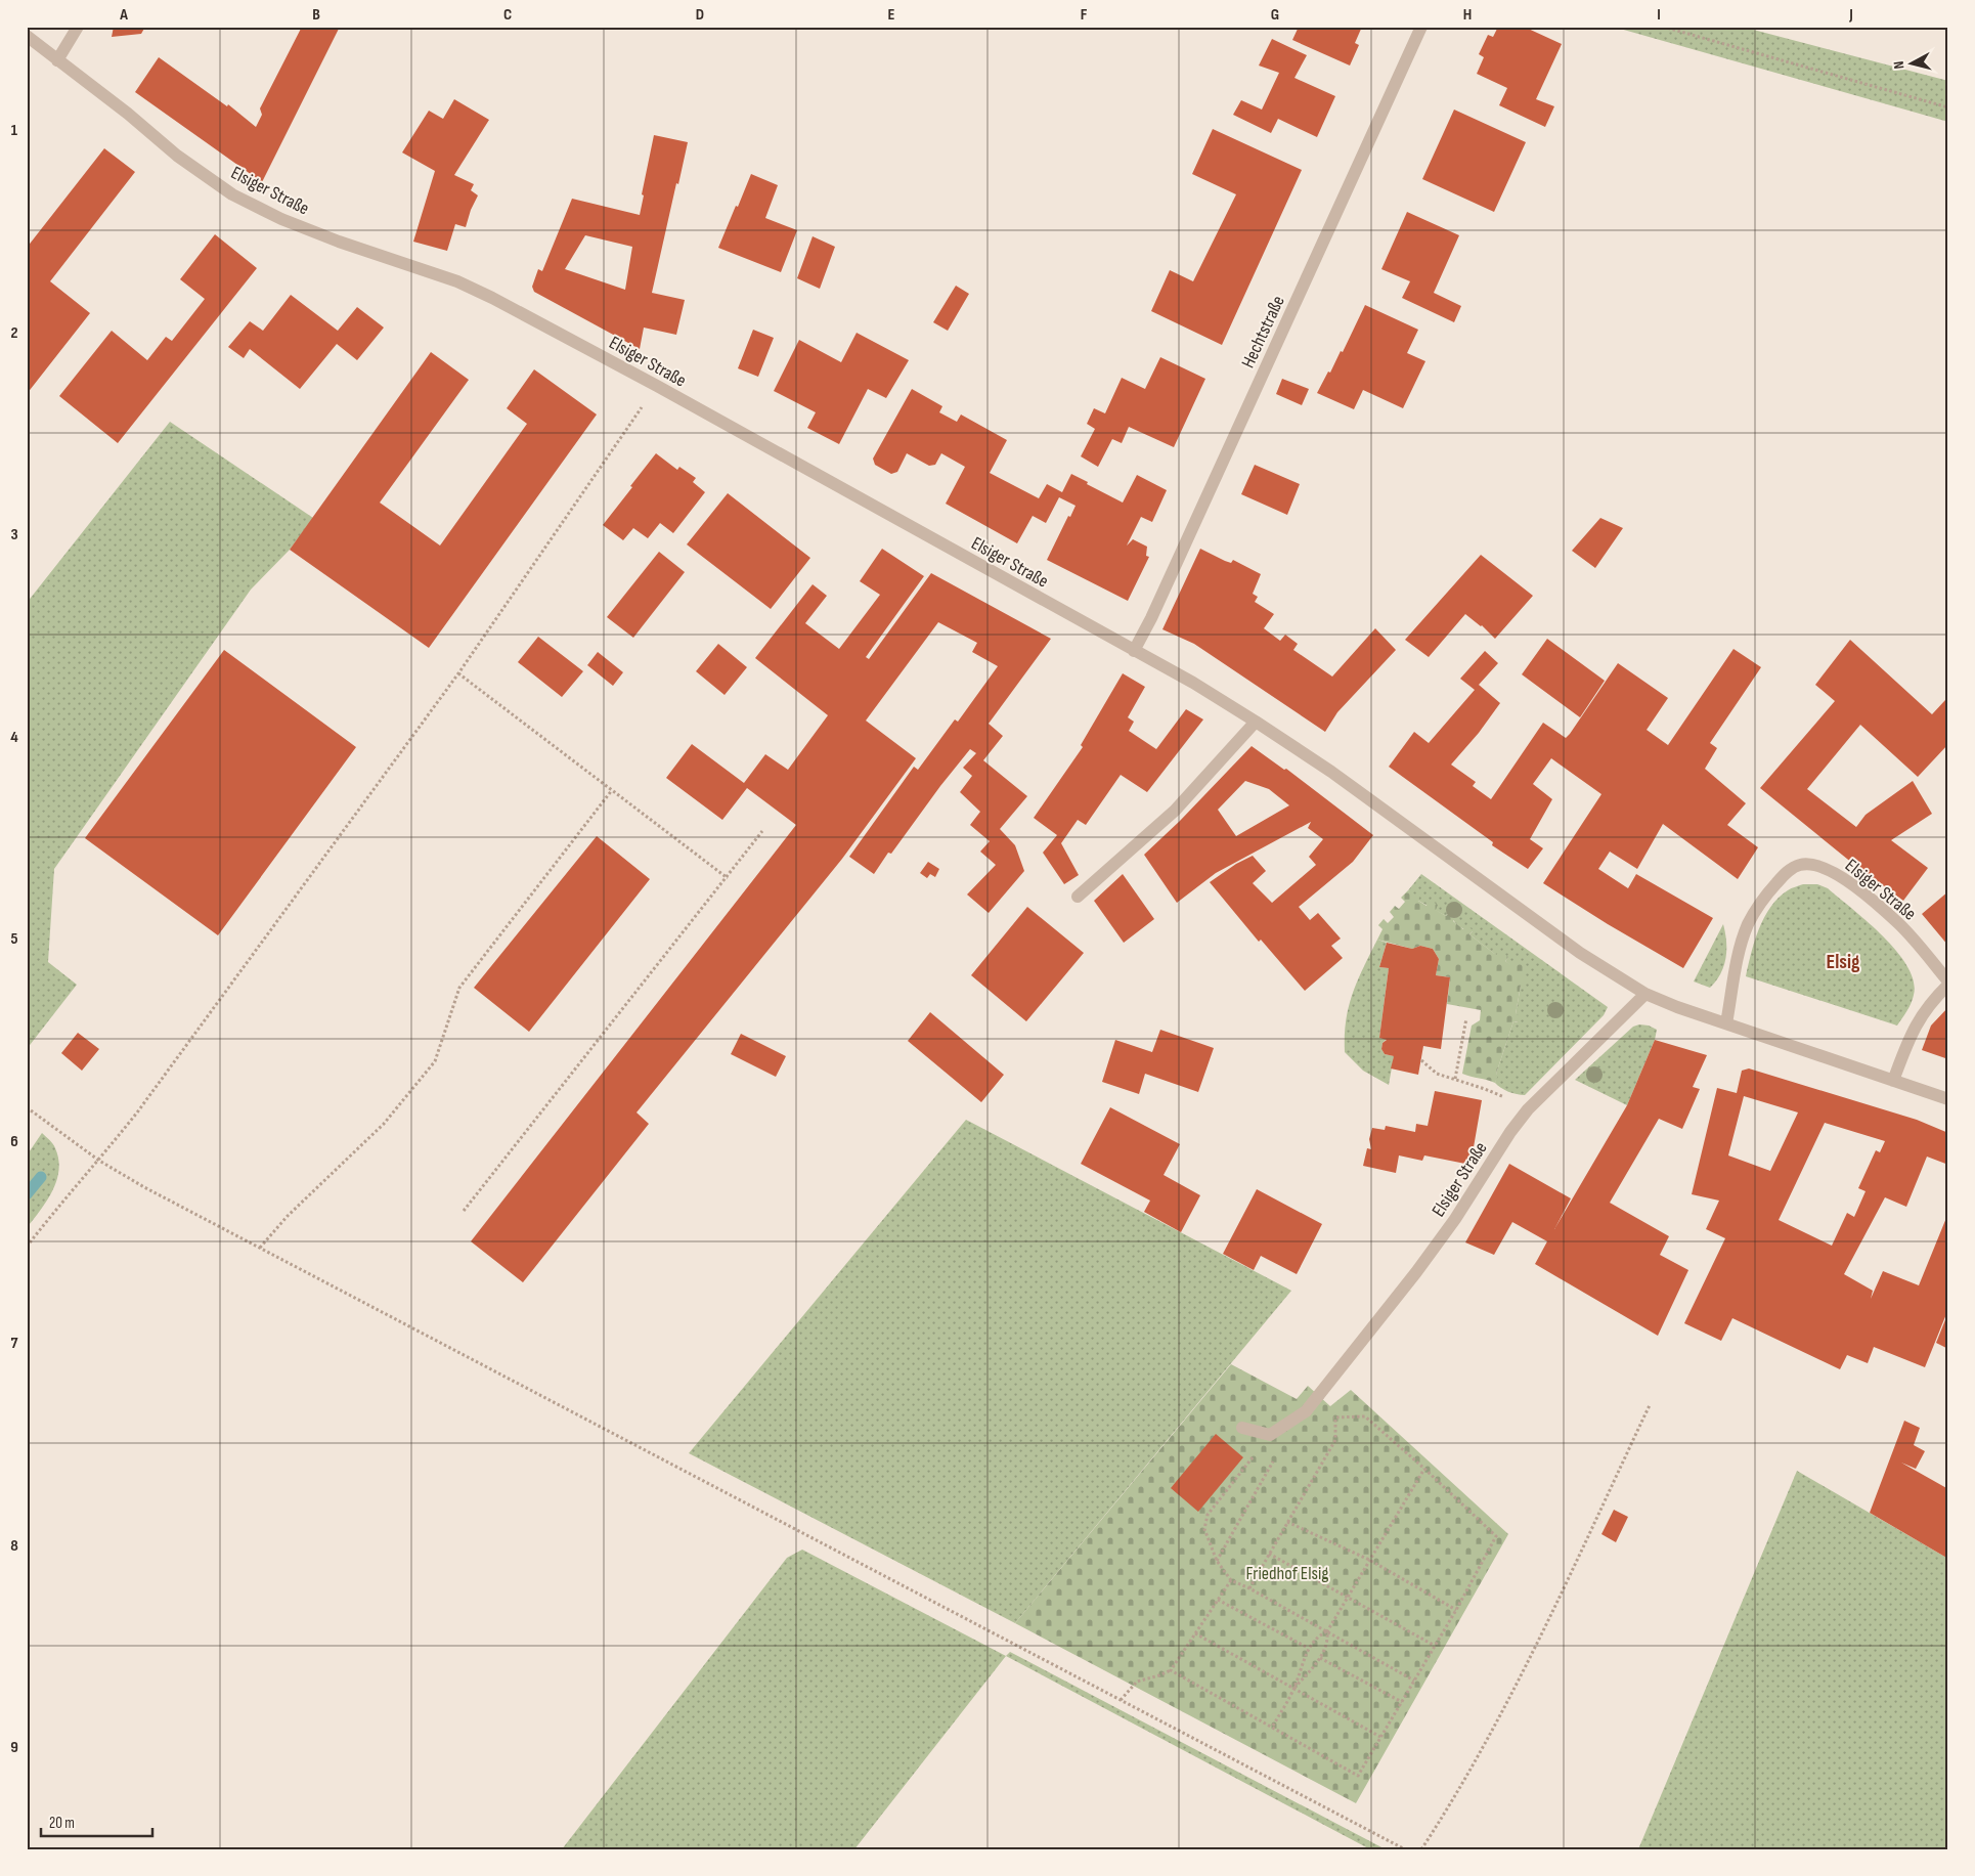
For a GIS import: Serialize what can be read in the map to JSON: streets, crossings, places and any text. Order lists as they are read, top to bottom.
{
  "streets": {
    "street": ["Elsiger Straße", "Hechtstraße"]
  },
  "crossings": [
    ["Elsiger Straße", "Hechtstraße"]
  ],
  "districts": ["Elsig"],
  "parks": ["Friedhof Elsig"],
  "scale_bar": "20 m",
  "north": "left",
  "grid": {
    "columns": [
      "A",
      "B",
      "C",
      "D",
      "E",
      "F",
      "G",
      "H",
      "I",
      "J"
    ],
    "rows": [
      "1",
      "2",
      "3",
      "4",
      "5",
      "6",
      "7",
      "8",
      "9"
    ]
  }
}
